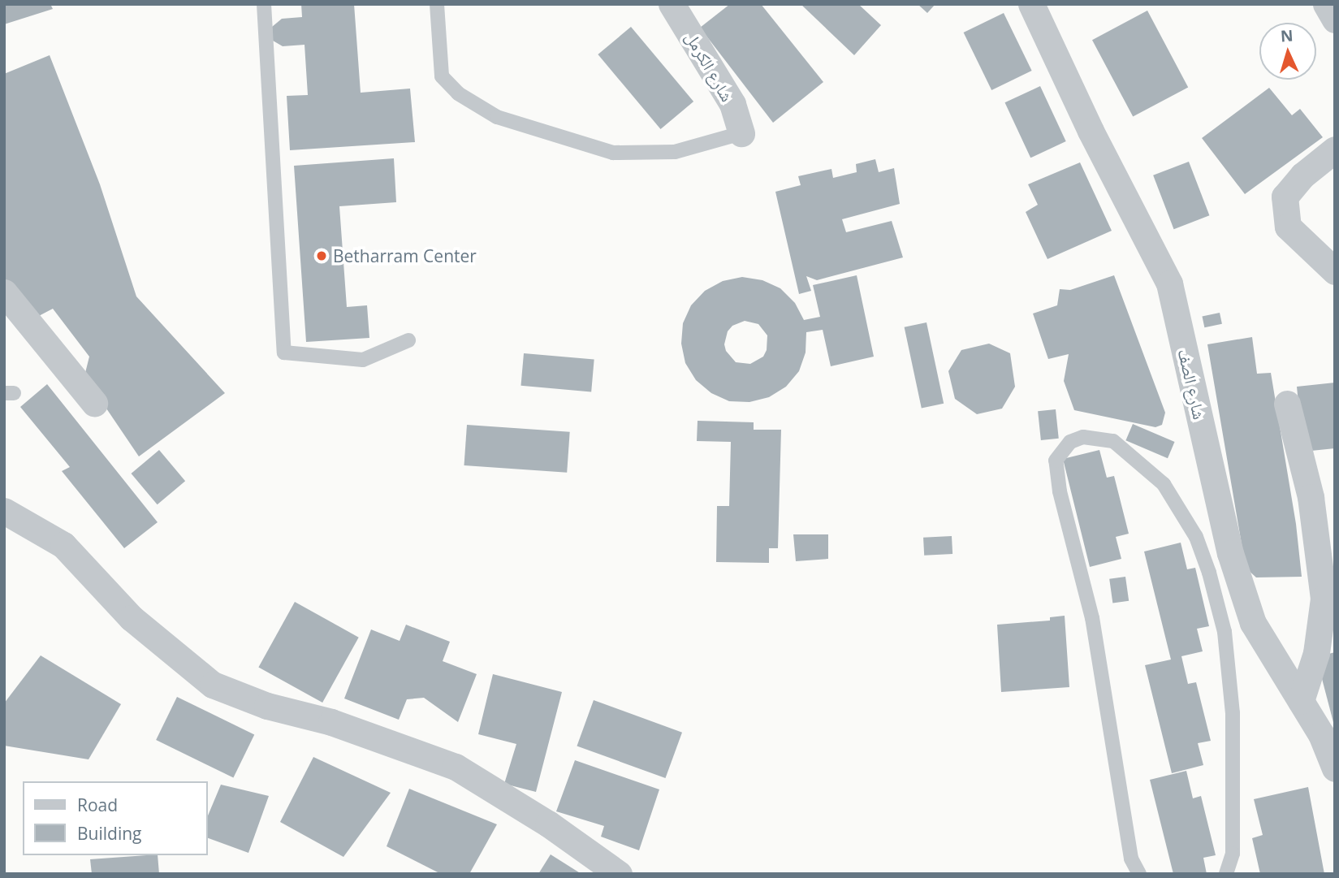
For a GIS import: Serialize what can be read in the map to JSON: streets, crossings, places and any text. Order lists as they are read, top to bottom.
{
  "streets": {
    "street": ["شارع الكرمل", "شارع الصف"]
  },
  "places": ["Betharram Center"],
  "legend": ["Road", "Building"],
  "north": "top"
}
